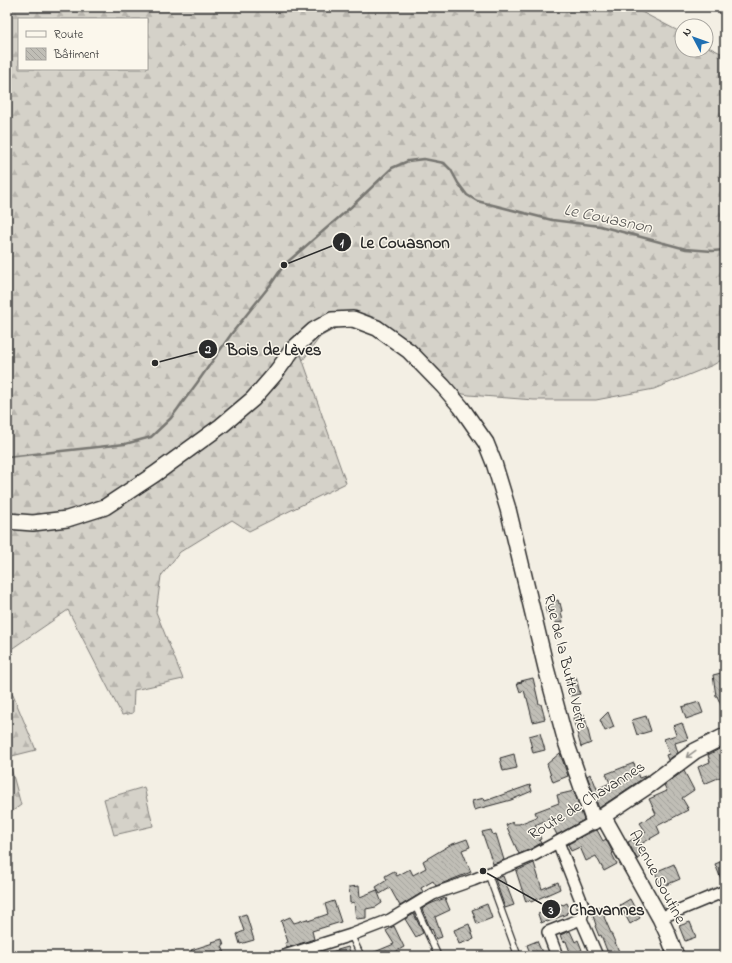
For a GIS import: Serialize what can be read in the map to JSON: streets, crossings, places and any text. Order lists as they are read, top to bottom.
{
  "streets": {
    "street": ["Rue de la Butte Verte", "Route de Chavannes", "Avenue Soutine"]
  },
  "crossings": [
    ["Rue de la Butte Verte", "Route de Chavannes"],
    ["Rue de la Butte Verte", "Avenue Soutine"],
    ["Route de Chavannes", "Avenue Soutine"]
  ],
  "water": ["Le Couasnon"],
  "places": ["Le Couasnon", "Bois de Lèves", "Chavannes"],
  "legend": ["Route", "Bâtiment"],
  "north": "top left"
}
